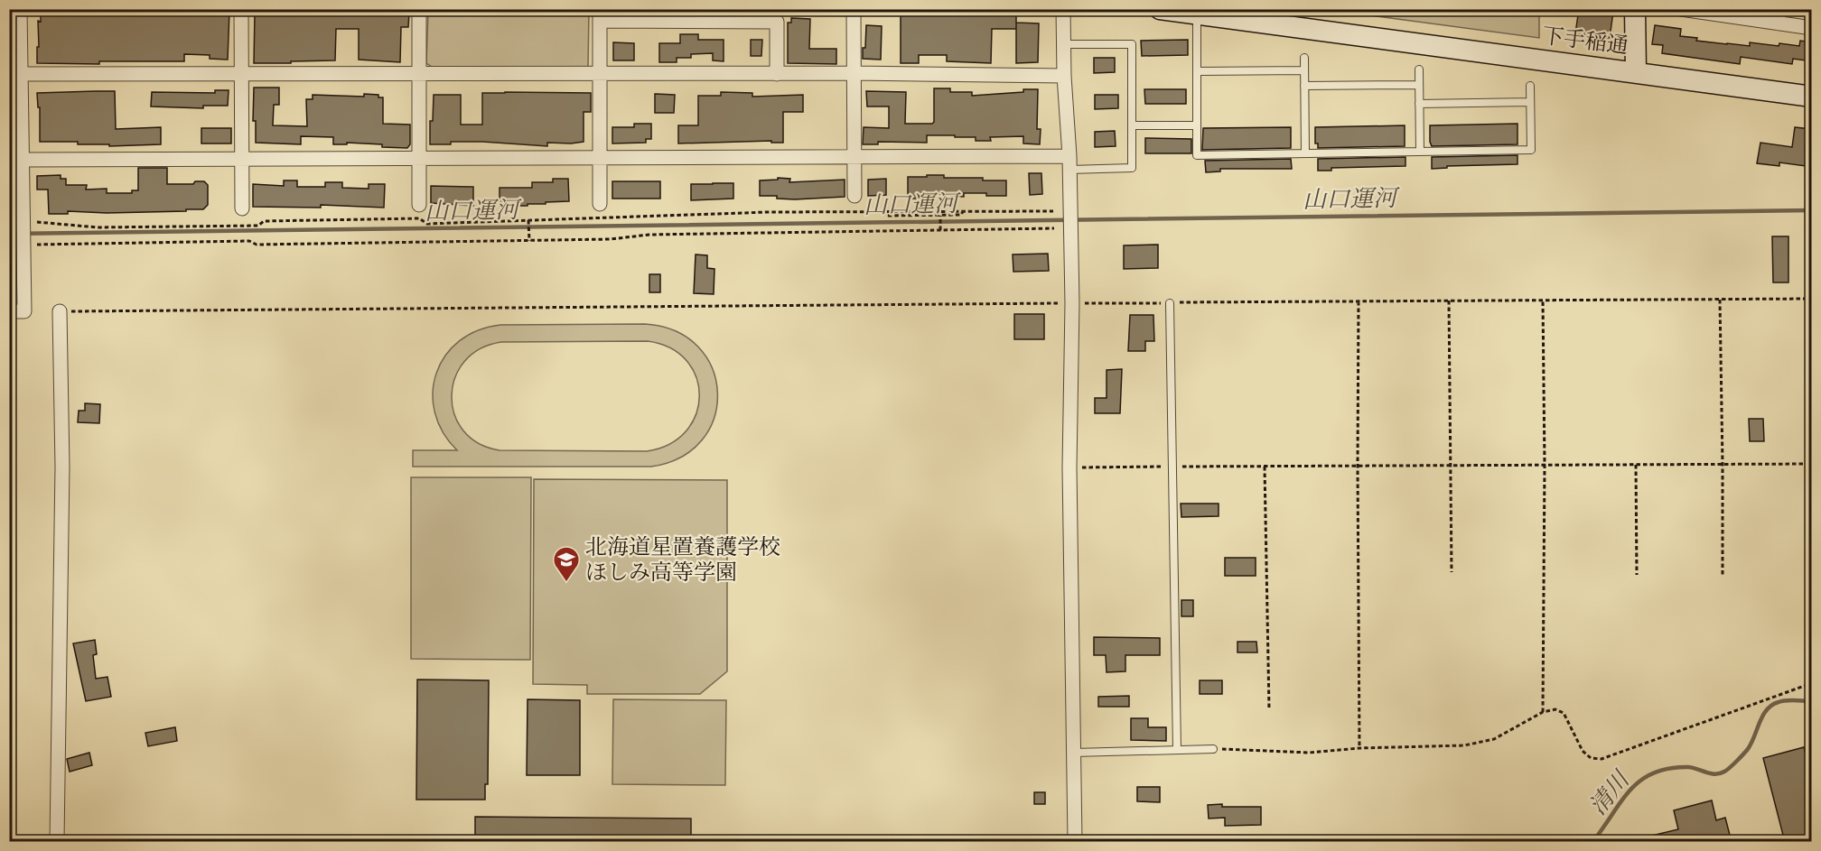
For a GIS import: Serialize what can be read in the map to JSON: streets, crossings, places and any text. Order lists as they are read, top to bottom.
{
  "streets": {
    "street": ["下手稲通"]
  },
  "water": ["山口運河", "清川"],
  "places": {
    "school or university": ["北海道星置養護学校 ほしみ高等学園"]
  }
}
